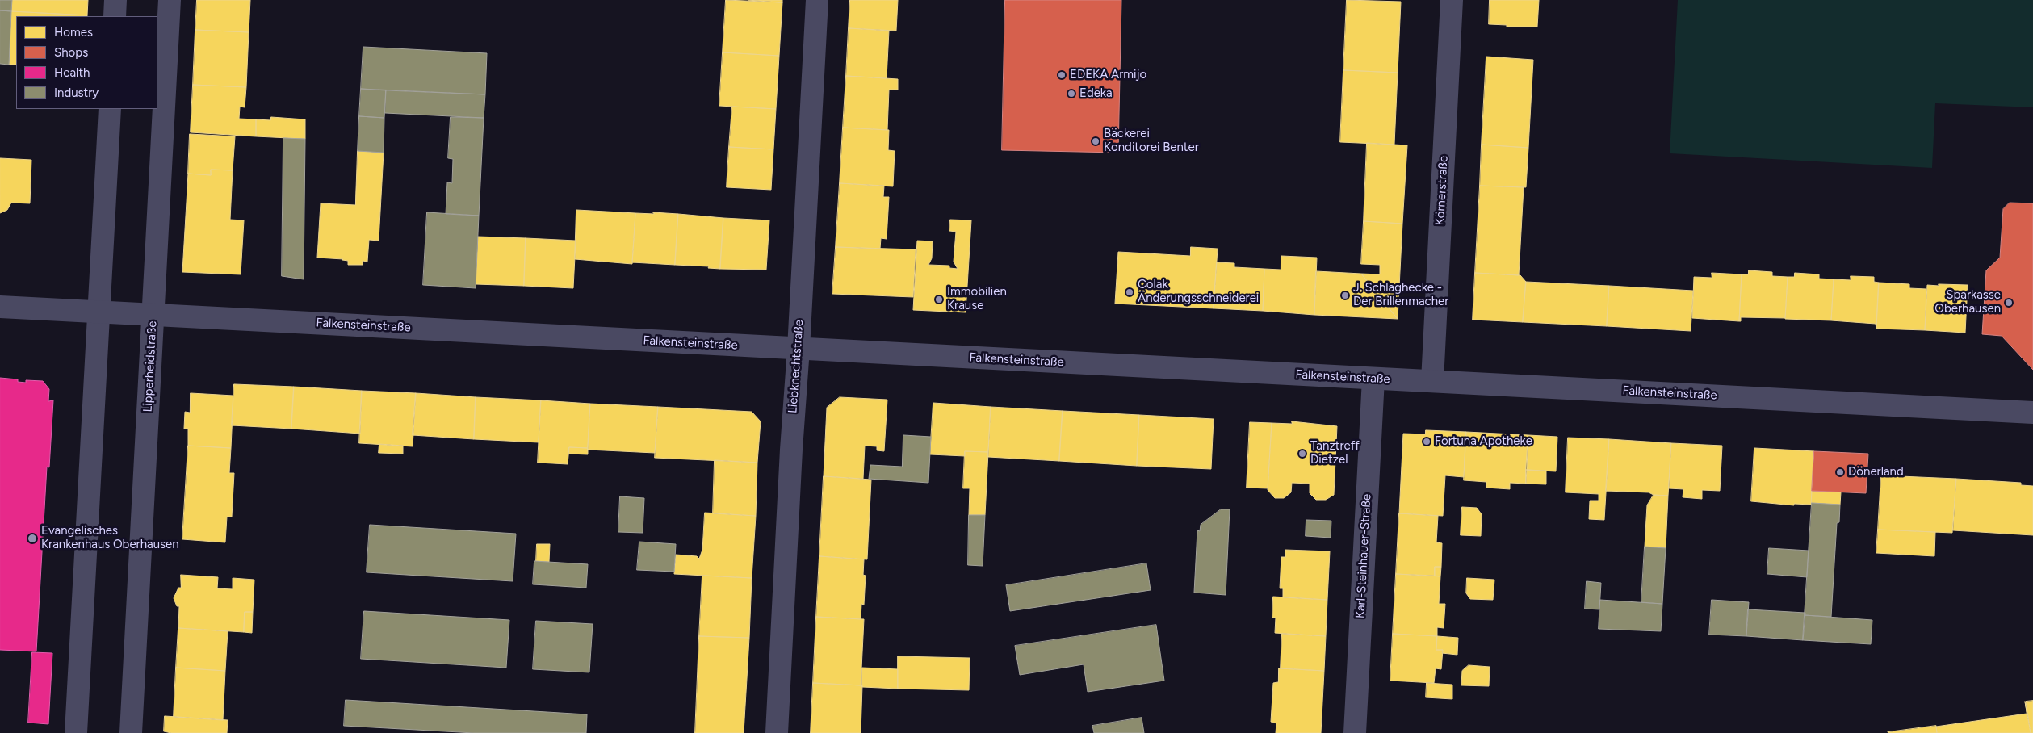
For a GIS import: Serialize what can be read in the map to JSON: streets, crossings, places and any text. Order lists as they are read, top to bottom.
{
  "streets": {
    "street": [
      "Körnerstraße",
      "Falkensteinstraße",
      "Lipperheidstraße",
      "Liebknechtstraße",
      "Karl-Steinhauer-Straße"
    ]
  },
  "crossings": [
    ["Körnerstraße", "Falkensteinstraße"],
    ["Falkensteinstraße", "Lipperheidstraße"],
    ["Falkensteinstraße", "Liebknechtstraße"],
    ["Falkensteinstraße", "Karl-Steinhauer-Straße"]
  ],
  "places": [
    "EDEKA Armijo",
    "Edeka",
    "Bäckerei Konditorei Benter",
    "Colak Änderungsschneiderei",
    "J. Schlaghecke - Der Brillenmacher",
    "Immobilien Krause",
    "Sparkasse Oberhausen",
    "Fortuna Apotheke",
    "Tanztreff Dietzel",
    "Dönerland",
    "Evangelisches Krankenhaus Oberhausen"
  ],
  "legend": [
    "Homes",
    "Shops",
    "Health",
    "Industry"
  ]
}
